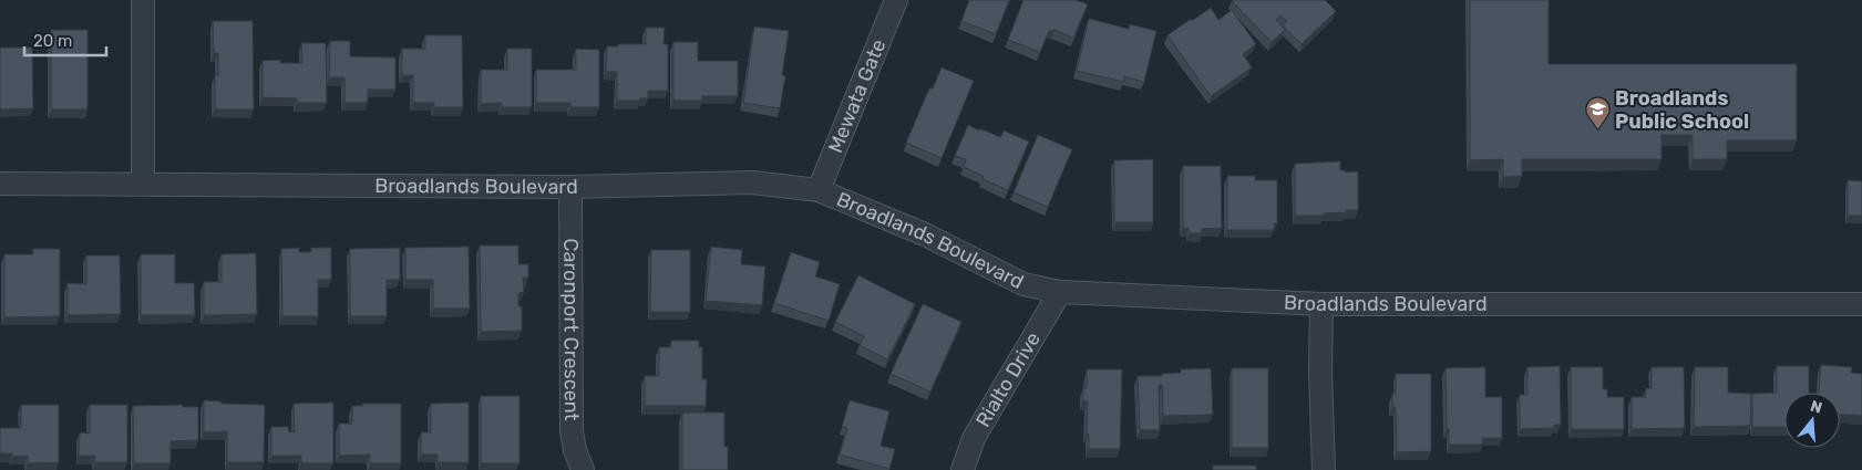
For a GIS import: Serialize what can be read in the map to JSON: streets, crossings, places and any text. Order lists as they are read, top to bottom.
{
  "streets": {
    "street": [
      "Mewata Gate",
      "Broadlands Boulevard",
      "Caronport Crescent",
      "Rialto Drive"
    ]
  },
  "crossings": [
    ["Mewata Gate", "Broadlands Boulevard"],
    ["Broadlands Boulevard", "Caronport Crescent"],
    ["Broadlands Boulevard", "Rialto Drive"]
  ],
  "places": {
    "school or university": ["Broadlands Public School"]
  },
  "scale_bar": "20 m",
  "north": "top"
}
